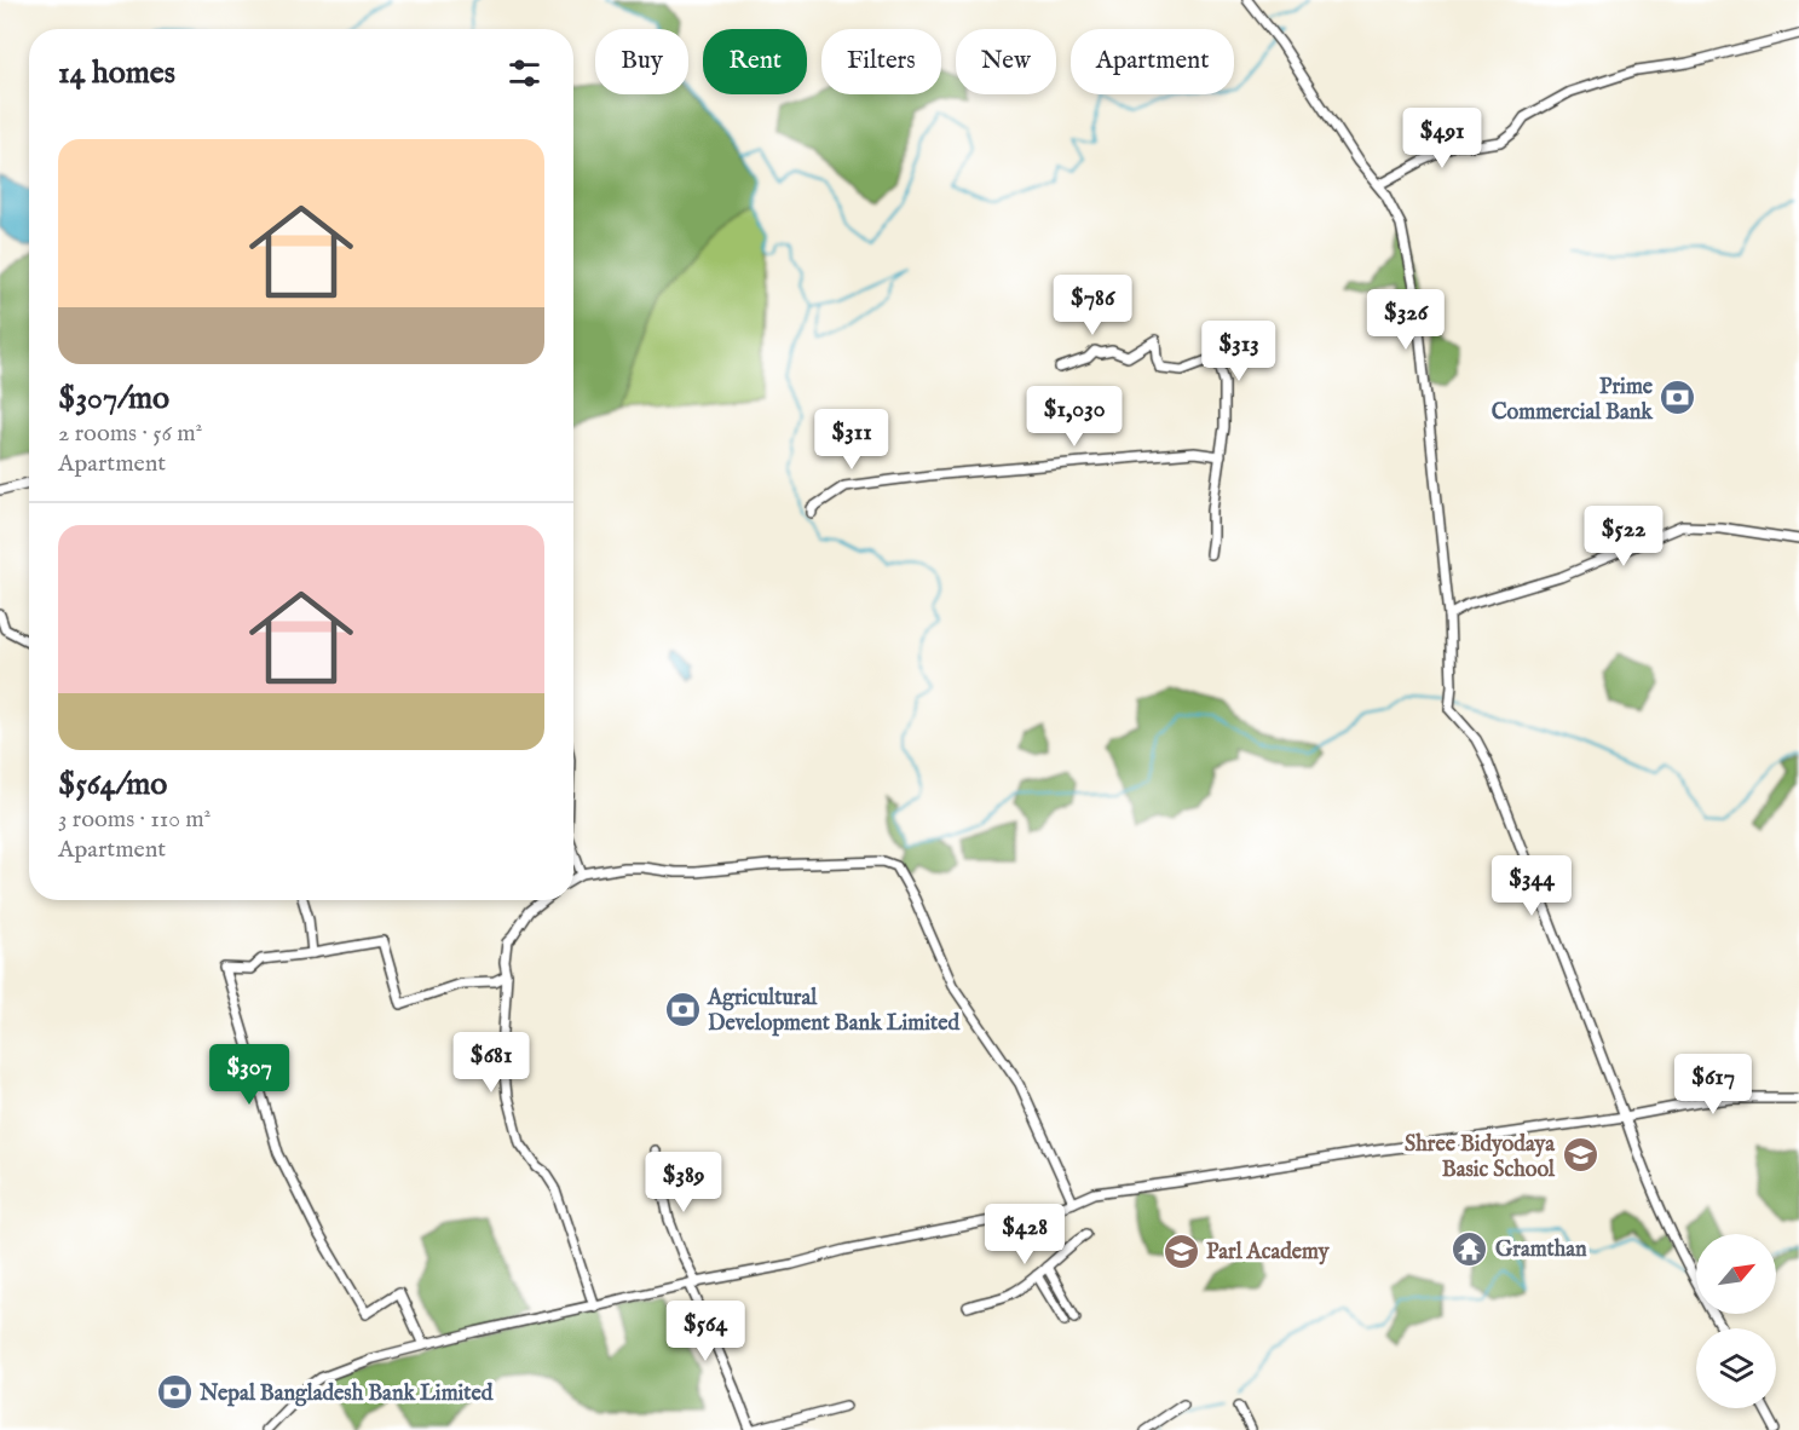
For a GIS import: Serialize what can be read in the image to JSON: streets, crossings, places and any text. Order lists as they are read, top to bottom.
{
  "places": {
    "bank": ["Prime Commercial Bank", "Agricultural Development Bank Limited", "Nepal Bangladesh Bank Limited"],
    "school or university": ["Shree Bidyodaya Basic School", "Parl Academy"],
    "temple": ["Gramthan"]
  },
  "north": "top right",
  "page": {
    "chip": [
      "Buy",
      "Rent",
      "Filters",
      "New",
      "Apartment"
    ],
    "heading": "14 homes",
    "price": [
      "$491",
      "$786",
      "$326",
      "$313",
      "$1,030",
      "$311",
      "$522",
      "$344",
      "$681",
      "$307",
      "$617",
      "$389",
      "$428",
      "$564"
    ],
    "list": [
      {
        "name": "$307/mo",
        "note": "2 rooms · 56 m² · Apartment"
      },
      {
        "name": "$564/mo",
        "note": "3 rooms · 110 m² · Apartment"
      }
    ]
  }
}
